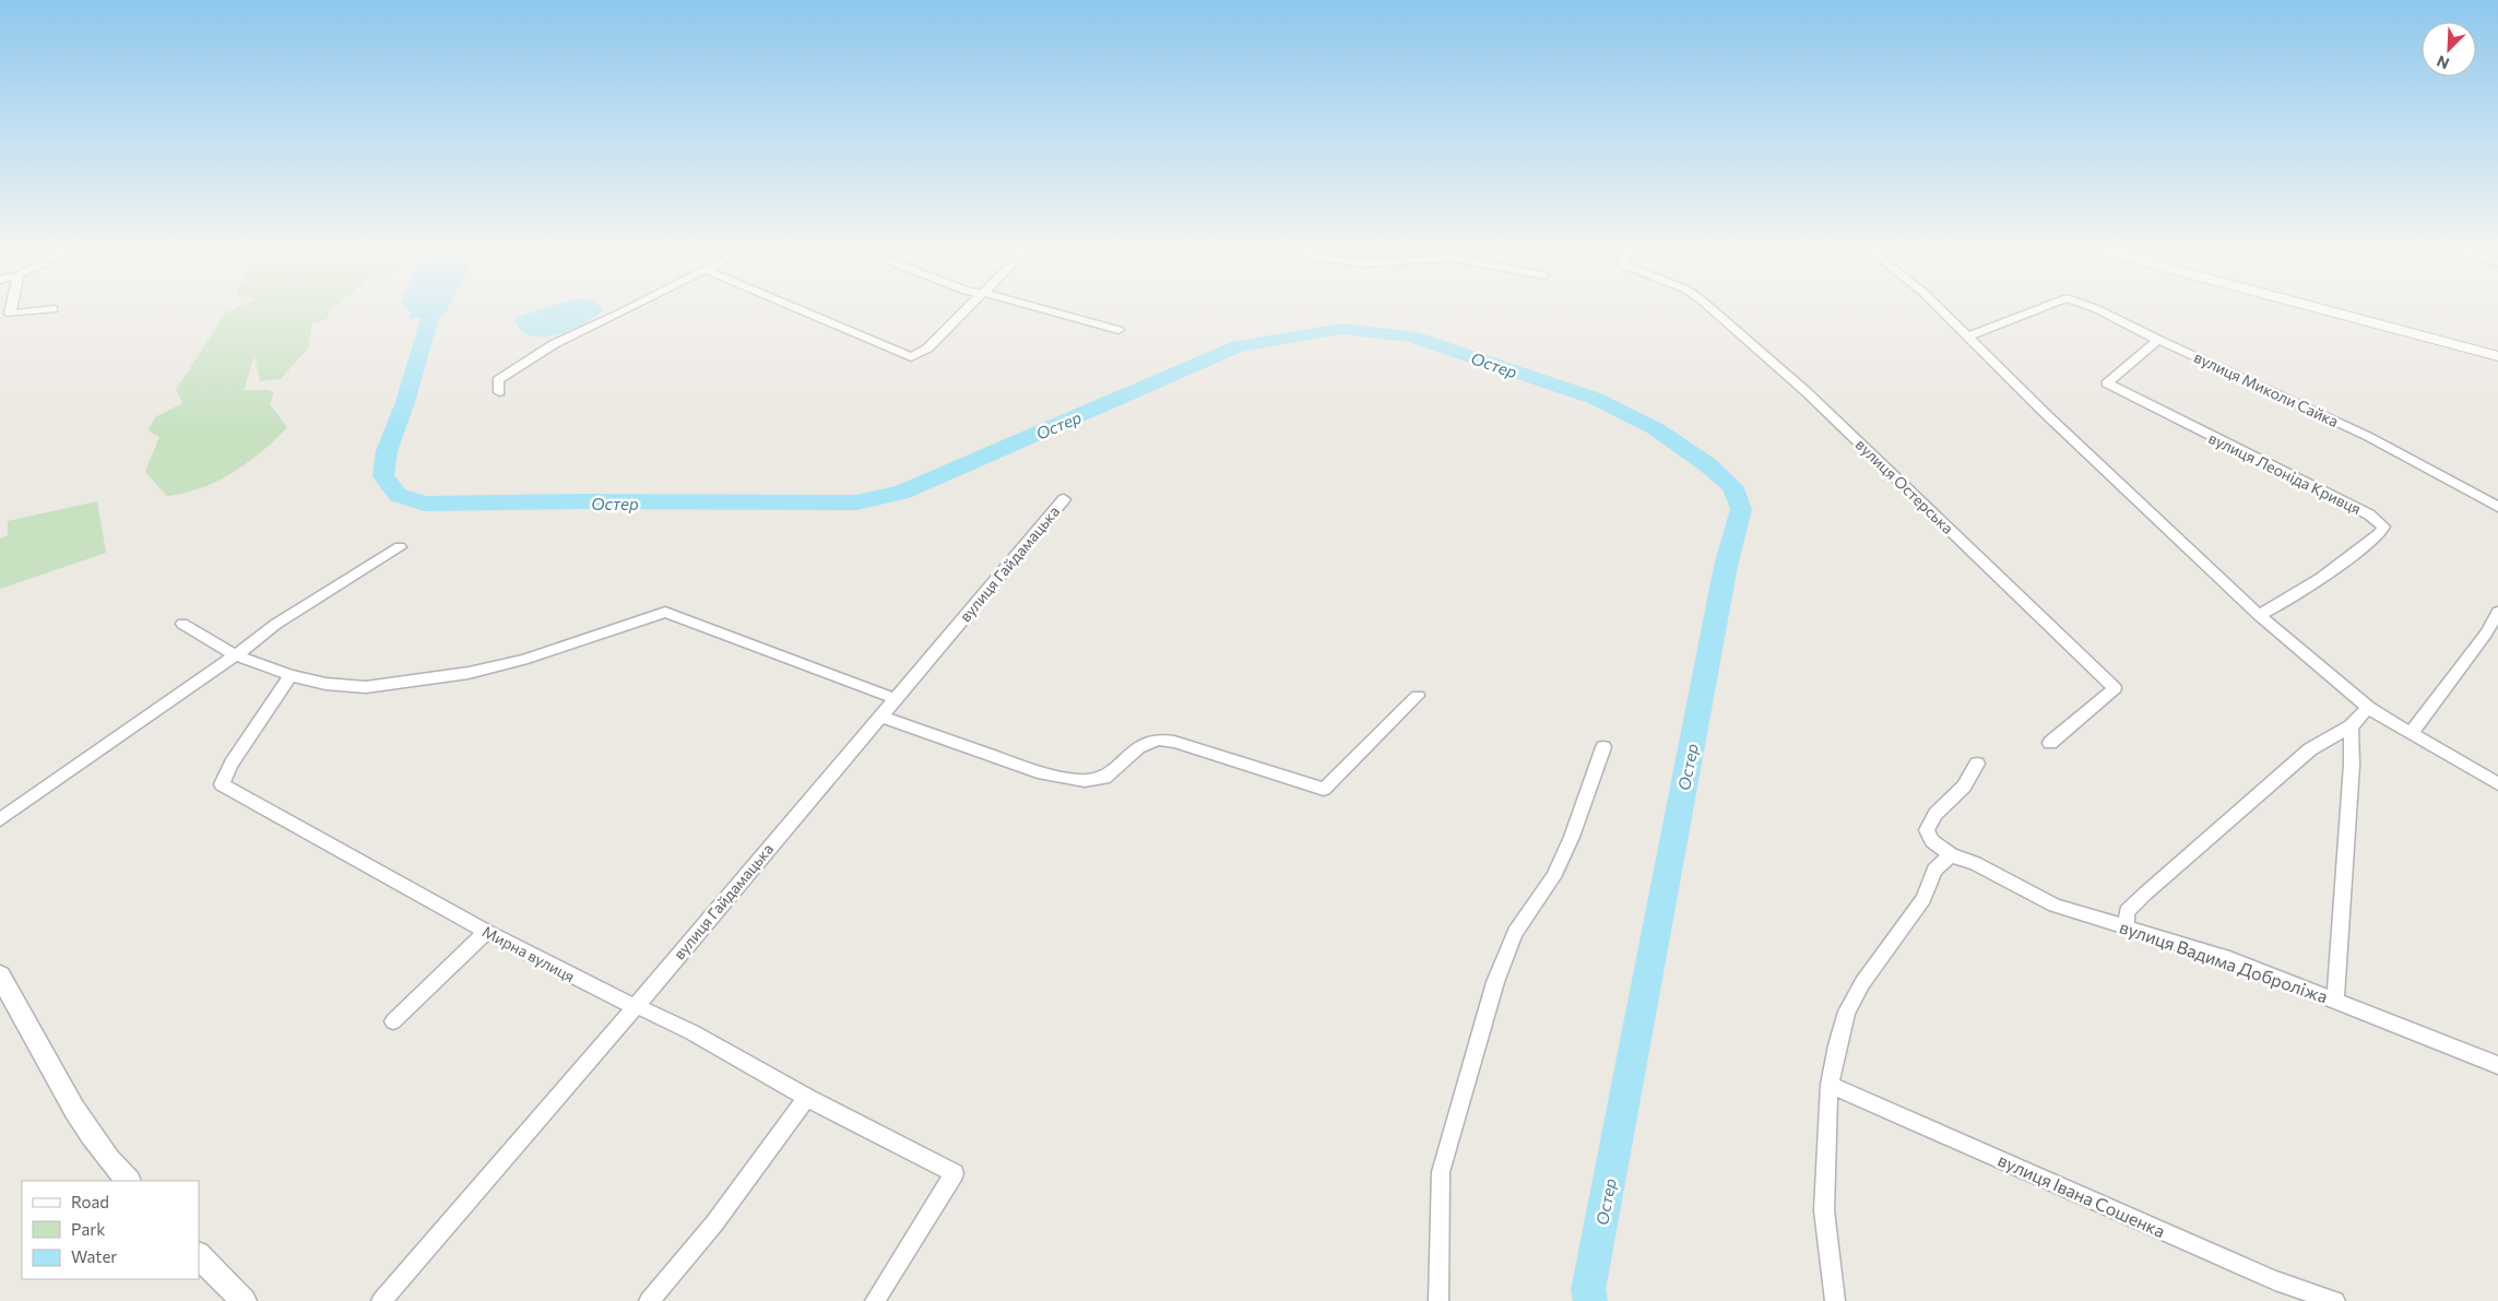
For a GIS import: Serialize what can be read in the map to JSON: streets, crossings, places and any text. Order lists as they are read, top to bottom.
{
  "streets": {
    "street": [
      "вулиця Миколи Сайка",
      "вулиця Леоніда Кривця",
      "вулиця Остерська",
      "вулиця Гайдамацька",
      "Мирна вулиця",
      "вулиця Вадима Доброліжа",
      "вулиця Івана Сошенка"
    ]
  },
  "crossings": [
    ["вулиця Миколи Сайка", "вулиця Леоніда Кривця"],
    ["вулиця Гайдамацька", "Мирна вулиця"]
  ],
  "water": ["Остер"],
  "legend": ["Road", "Park", "Water"],
  "north": "bottom left"
}
